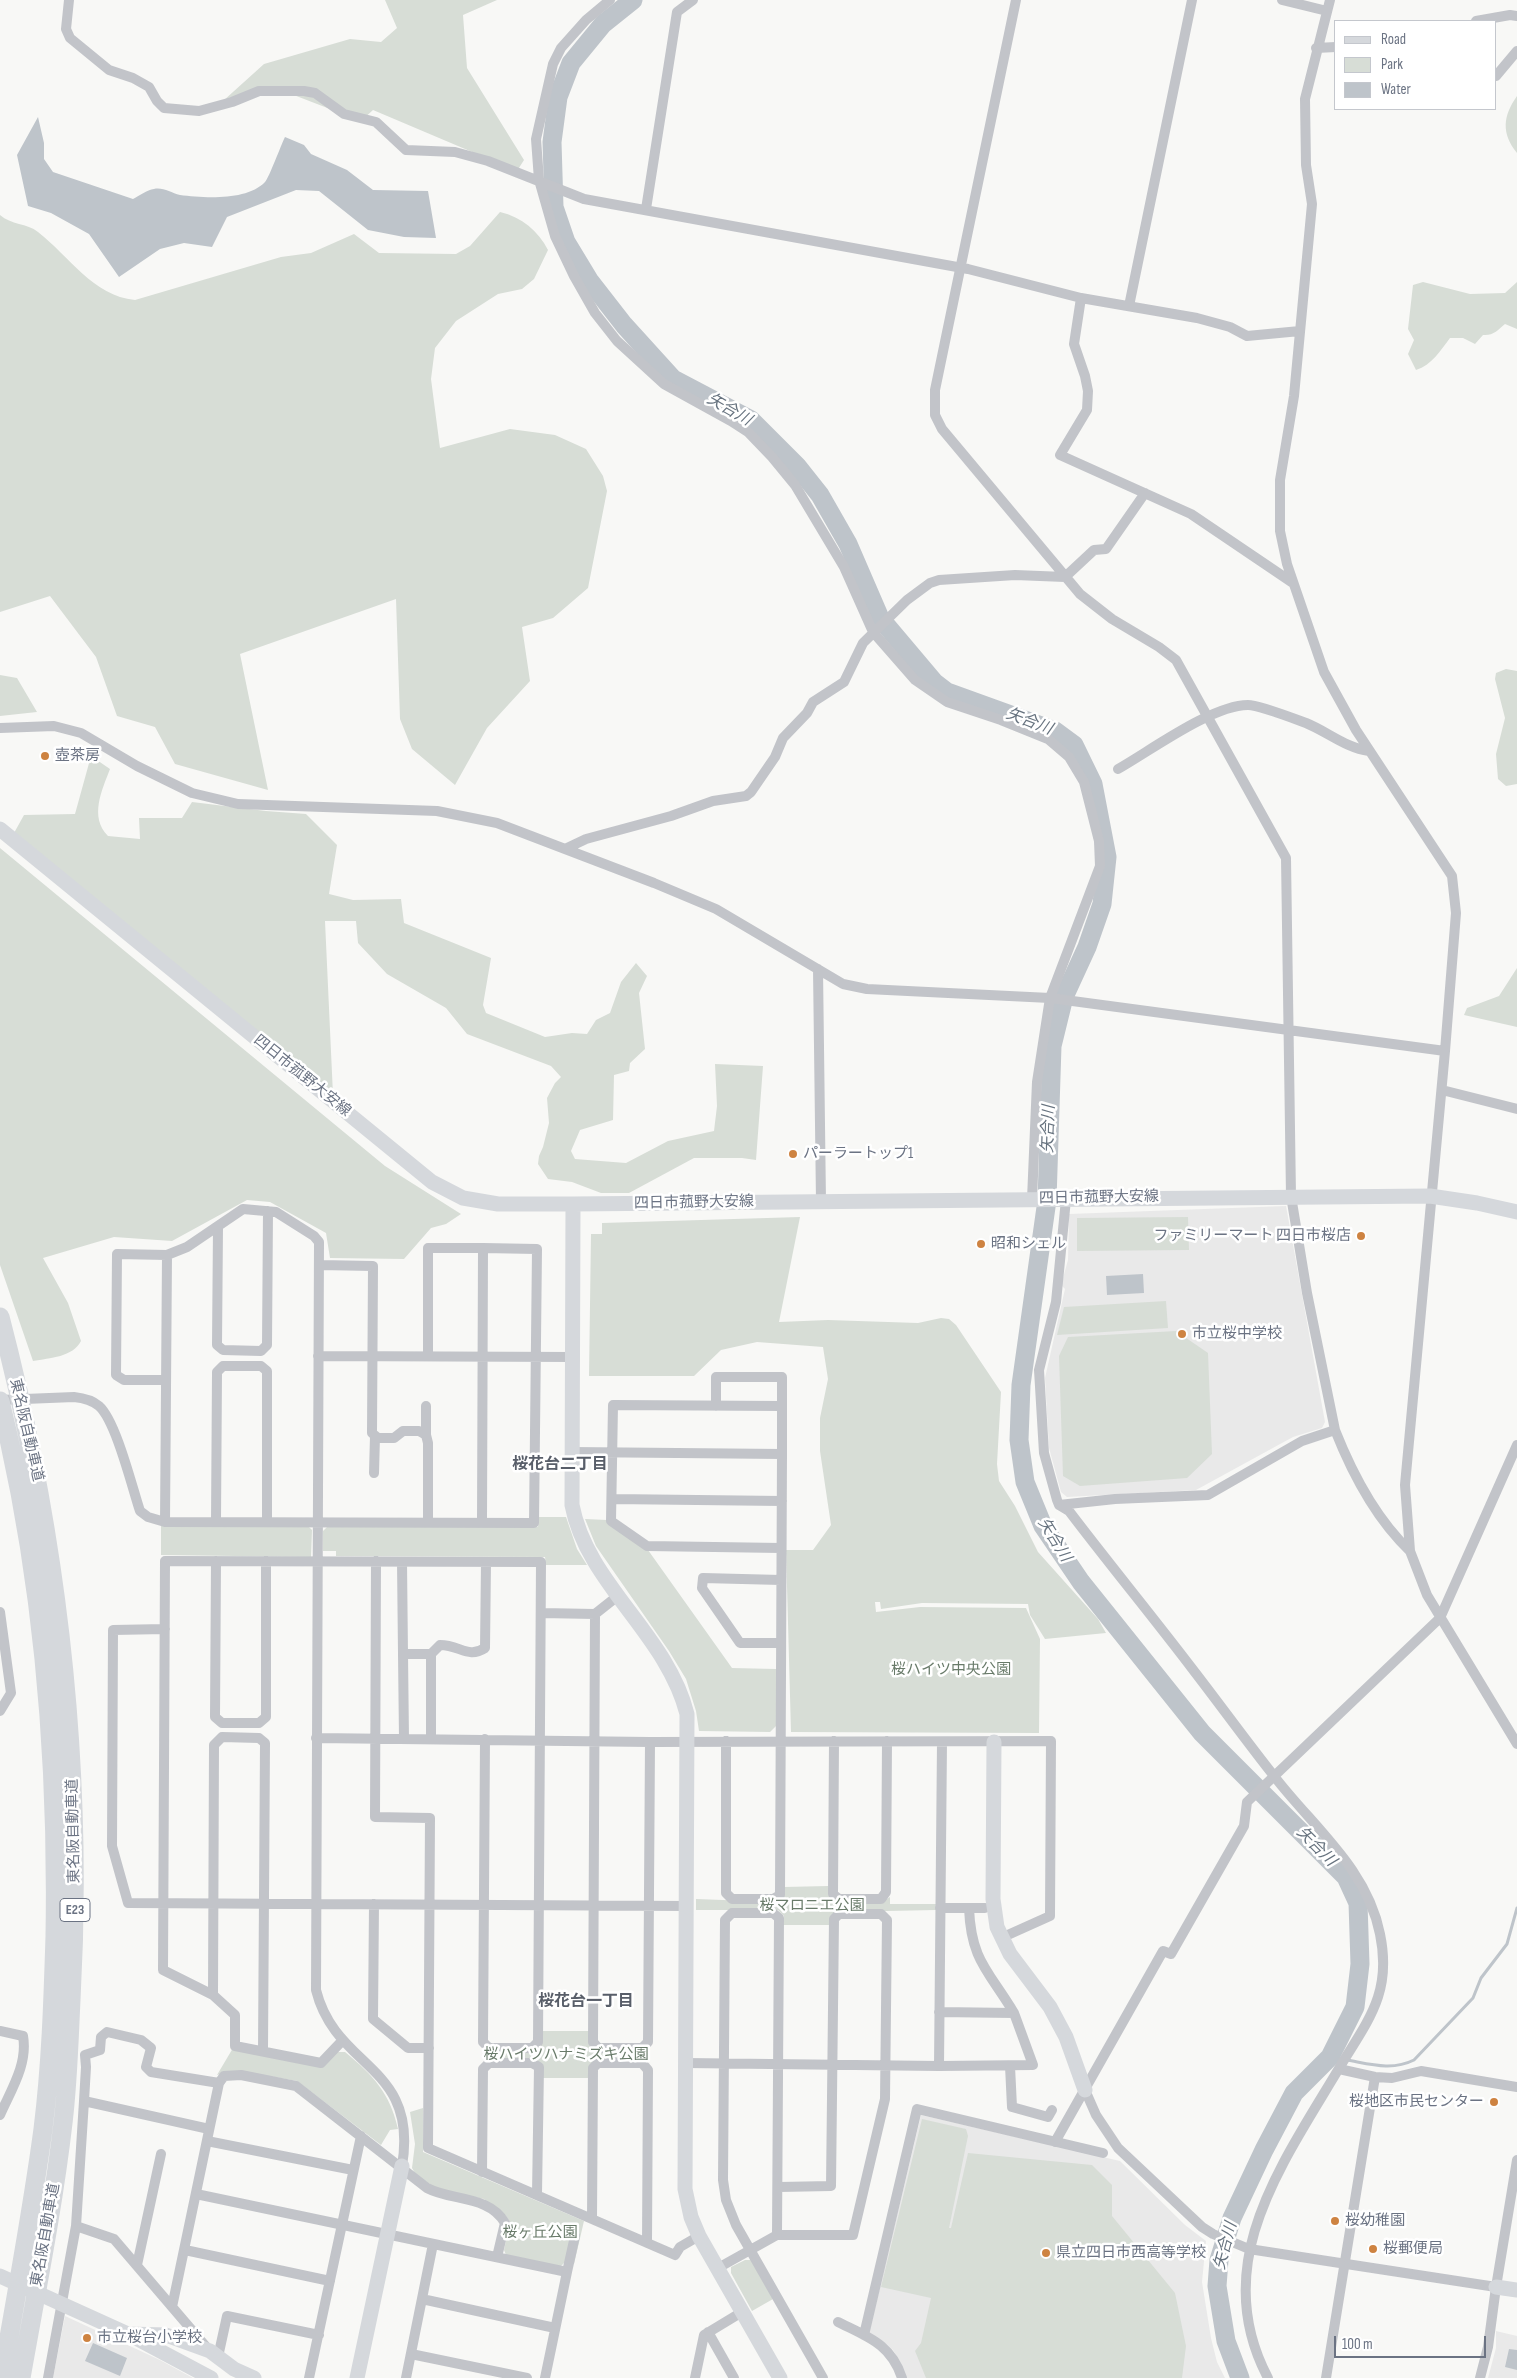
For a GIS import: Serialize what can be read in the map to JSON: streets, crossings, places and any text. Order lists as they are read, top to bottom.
{
  "streets": {
    "highway": ["東名阪自動車道", "E23"],
    "street": ["四日市菰野大安線"]
  },
  "districts": ["桜花台二丁目", "桜花台一丁目"],
  "water": ["矢合川"],
  "parks": [
    "桜ハイツ中央公園",
    "桜マロニエ公園",
    "桜ハイツハナミズキ公園",
    "桜ヶ丘公園"
  ],
  "places": [
    "壺茶房",
    "パーラートップ1",
    "ファミリーマート 四日市桜店",
    "昭和シェル",
    "市立桜中学校",
    "桜地区市民センター",
    "桜幼稚園",
    "桜郵便局",
    "県立四日市西高等学校",
    "市立桜台小学校"
  ],
  "legend": ["Road", "Park", "Water"],
  "scale_bar": "100 m"
}
